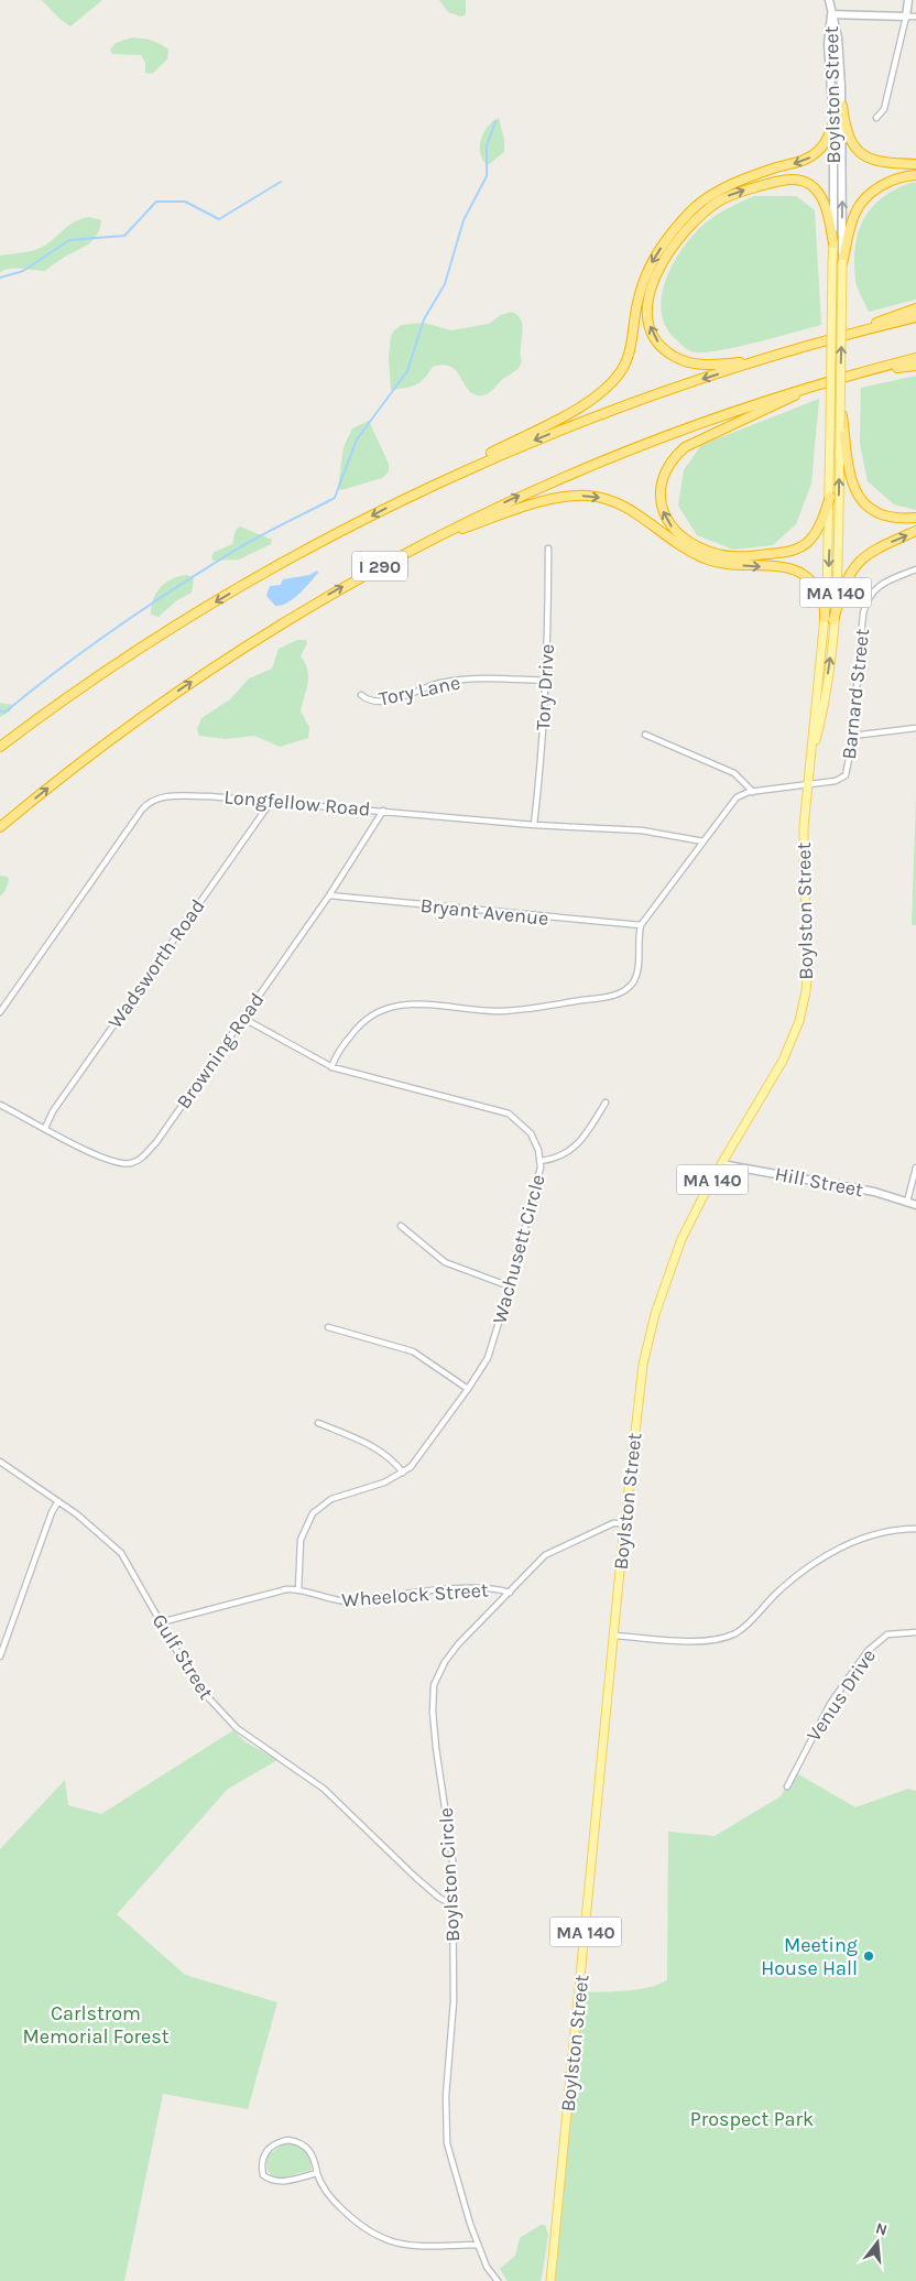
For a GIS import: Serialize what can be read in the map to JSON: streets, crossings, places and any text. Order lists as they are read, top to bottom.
{
  "streets": {
    "highway": ["I 290"],
    "main road": ["Boylston Street", "MA 140", "Hill Street"],
    "street": [
      "Tory Drive",
      "Tory Lane",
      "Barnard Street",
      "Longfellow Road",
      "Bryant Avenue",
      "Wadsworth Road",
      "Browning Road",
      "Wachusett Circle",
      "Wheelock Street",
      "Gulf Street",
      "Venus Drive",
      "Boylston Circle"
    ]
  },
  "crossings": [
    ["Boylston Street", "MA 140"],
    ["Boylston Street", "Barnard Street"],
    ["Boylston Street", "Hill Street"],
    ["Boylston Street", "Boylston Circle"],
    ["Tory Drive", "Tory Lane"],
    ["Tory Drive", "Longfellow Road"],
    ["Longfellow Road", "Wadsworth Road"],
    ["Longfellow Road", "Browning Road"],
    ["Bryant Avenue", "Browning Road"],
    ["Wadsworth Road", "Browning Road"],
    ["Browning Road", "Wachusett Circle"],
    ["Wachusett Circle", "Wheelock Street"],
    ["Wheelock Street", "Gulf Street"],
    ["Wheelock Street", "Boylston Circle"],
    ["Gulf Street", "Boylston Circle"]
  ],
  "parks": ["Carlstrom Memorial Forest", "Prospect Park"],
  "places": ["Meeting House Hall"],
  "north": "top"
}
